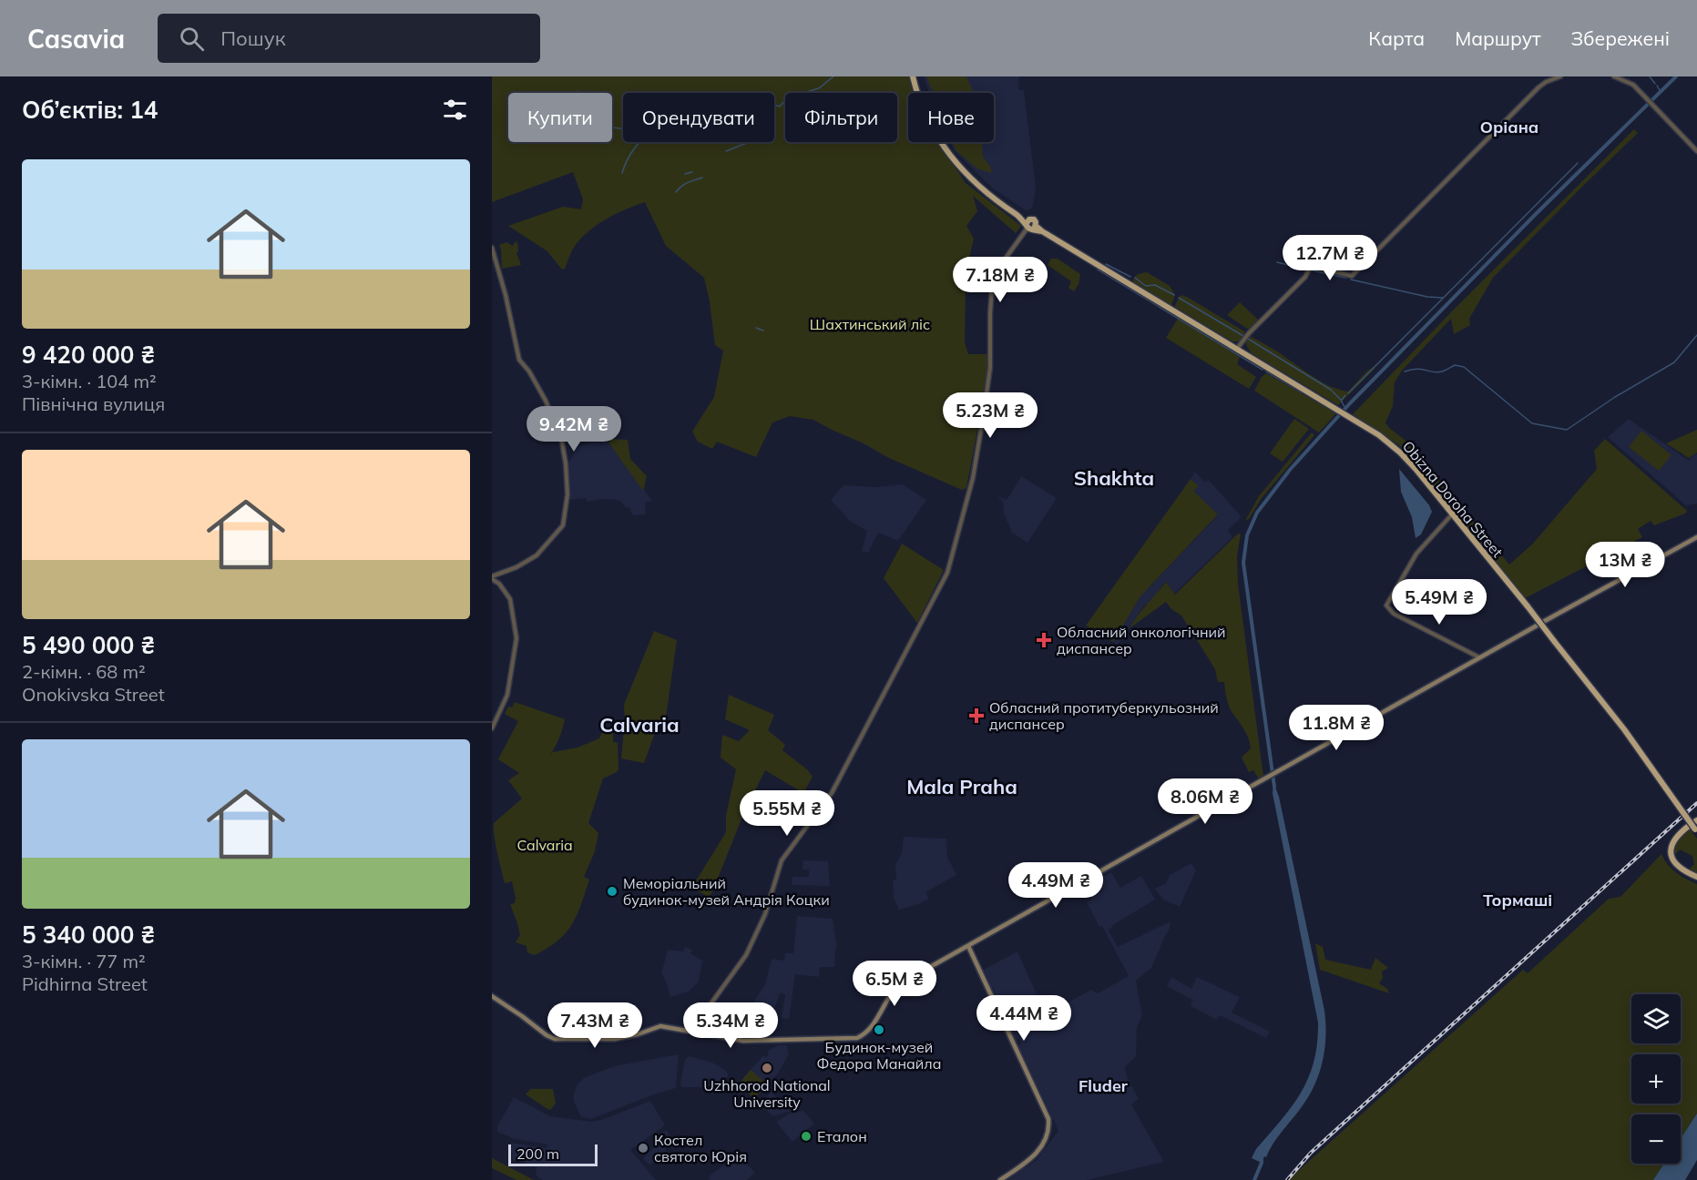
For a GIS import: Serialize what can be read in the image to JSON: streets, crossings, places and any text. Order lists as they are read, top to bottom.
{
  "streets": {
    "highway": ["Obizna Doroha Street"]
  },
  "districts": [
    "Оріана",
    "Shakhta",
    "Calvaria",
    "Mala Praha",
    "Тормаші",
    "Fluder"
  ],
  "parks": ["Шахтинський ліс", "Calvaria"],
  "places": {
    "health": ["Обласний онкологічний диспансер", "Обласний протитуберкульозний диспансер"],
    "other": [
      "Меморіальний будинок-музей Андрія Коцки",
      "Будинок-музей Федора Манайла",
      "Uzhhorod National University",
      "Еталон",
      "Костел святого Юрія"
    ]
  },
  "scale_bar": "200 m",
  "page": {
    "header": "Casavia",
    "search": "Пошук",
    "nav": ["Карта", "Маршрут", "Збережені"],
    "heading": "Об’єктів: 14",
    "chip": [
      "Купити",
      "Орендувати",
      "Фільтри",
      "Нове"
    ],
    "list": [
      {
        "name": "9 420 000 ₴",
        "note": "3-кімн. · 104 m² · Північна вулиця"
      },
      {
        "name": "5 490 000 ₴",
        "note": "2-кімн. · 68 m² · Onokivska Street"
      },
      {
        "name": "5 340 000 ₴",
        "note": "3-кімн. · 77 m² · Pidhirna Street"
      }
    ],
    "price": [
      "12.7M ₴",
      "7.18M ₴",
      "5.23M ₴",
      "9.42M ₴",
      "13M ₴",
      "5.49M ₴",
      "11.8M ₴",
      "8.06M ₴",
      "5.55M ₴",
      "4.49M ₴",
      "6.5M ₴",
      "4.44M ₴",
      "7.43M ₴",
      "5.34M ₴"
    ],
    "map_buttons": ["+", "−"],
    "scale": "200 m"
  }
}
